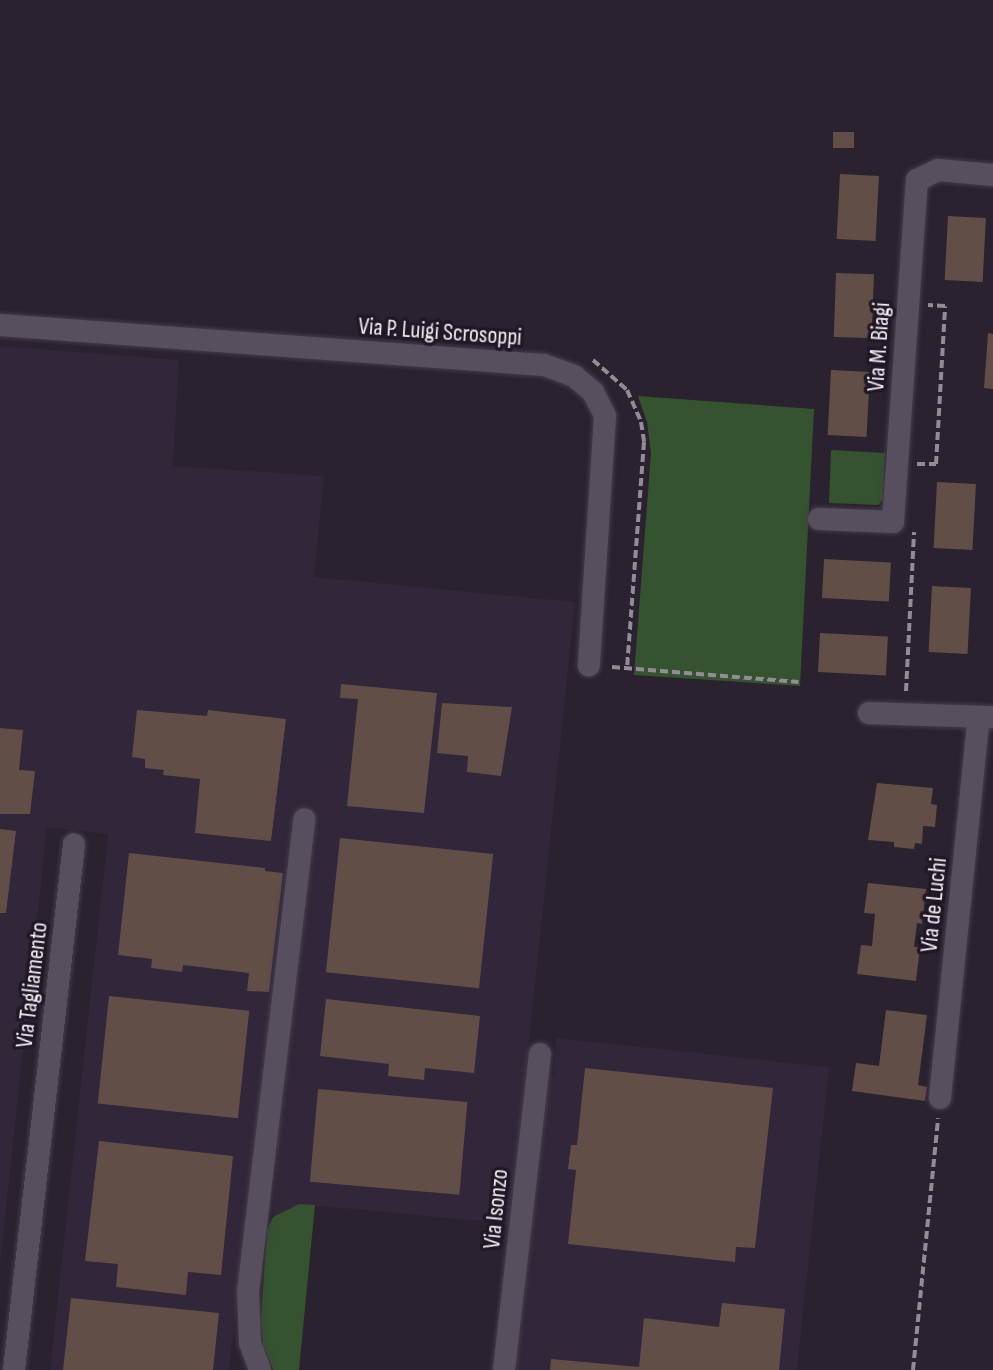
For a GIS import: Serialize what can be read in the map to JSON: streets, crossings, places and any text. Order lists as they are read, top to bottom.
{
  "streets": {
    "street": [
      "Via P. Luigi Scrosoppi",
      "Via M. Biagi",
      "Via de Luchi",
      "Via Tagliamento",
      "Via Isonzo"
    ]
  }
}
